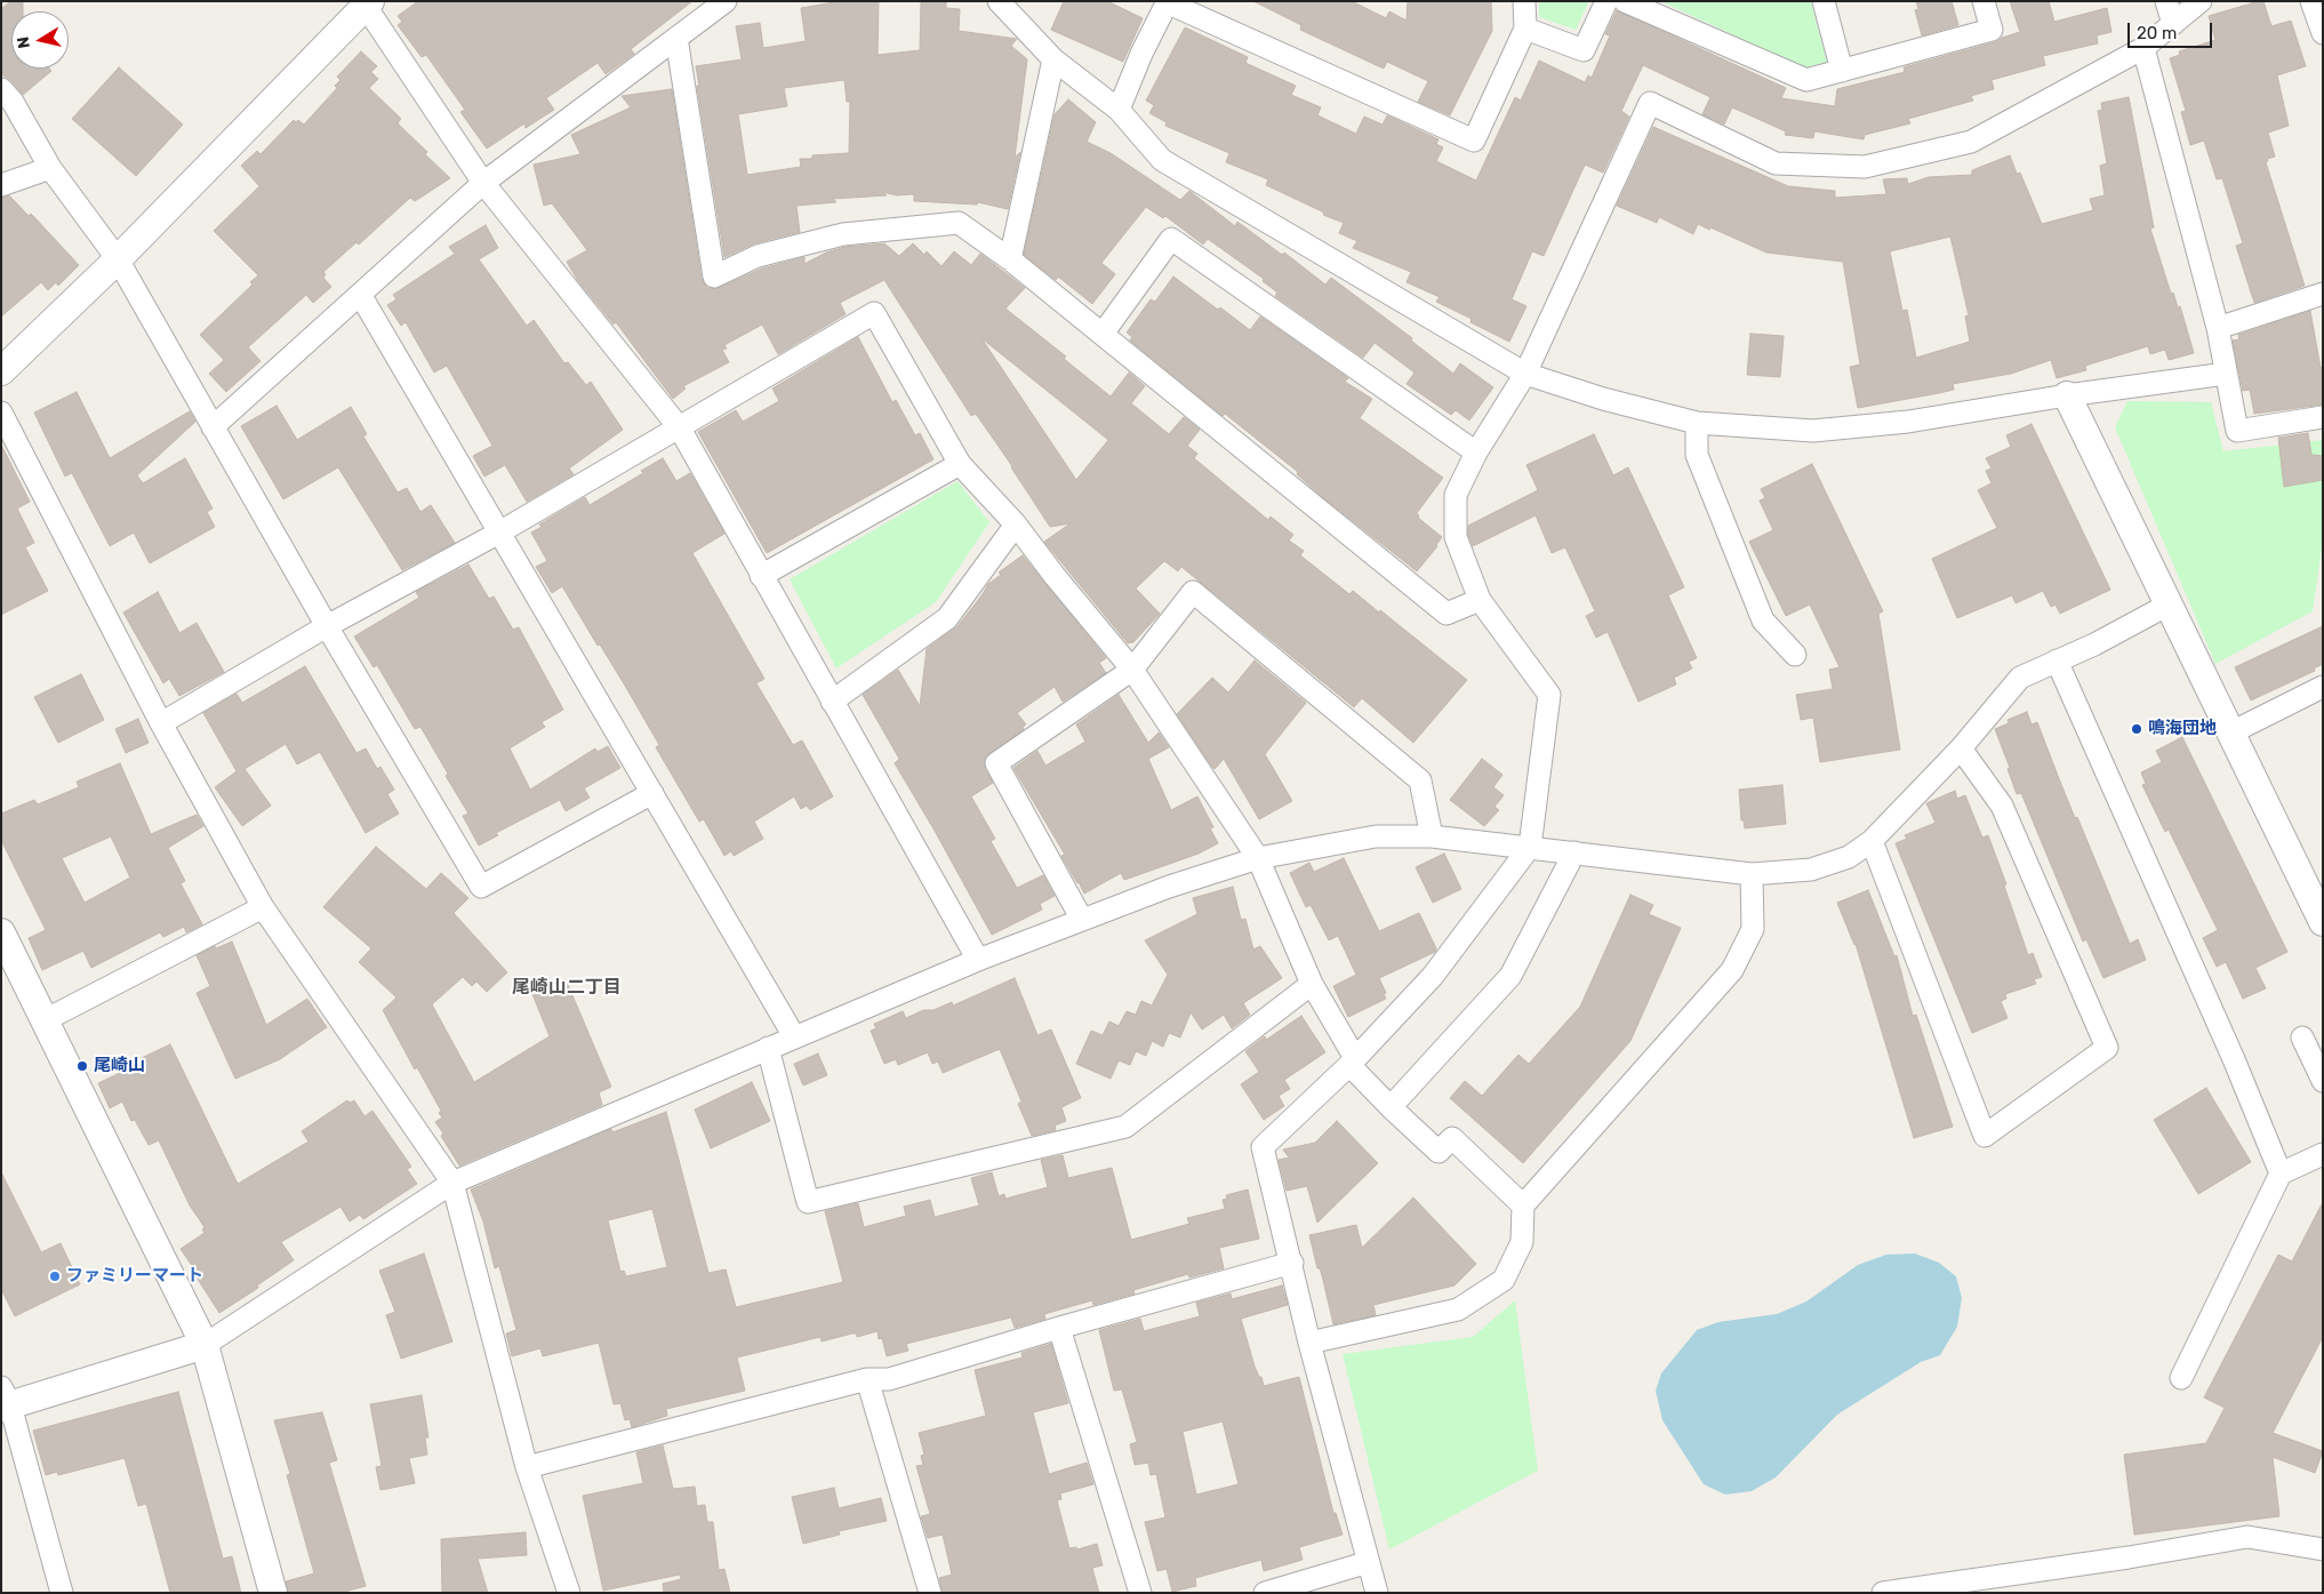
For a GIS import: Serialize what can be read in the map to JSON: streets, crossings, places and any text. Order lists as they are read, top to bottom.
{
  "districts": ["尾崎山二丁目"],
  "places": ["鳴海団地", "尾崎山", "ファミリーマート"],
  "scale_bar": "20 m",
  "north": "left"
}
